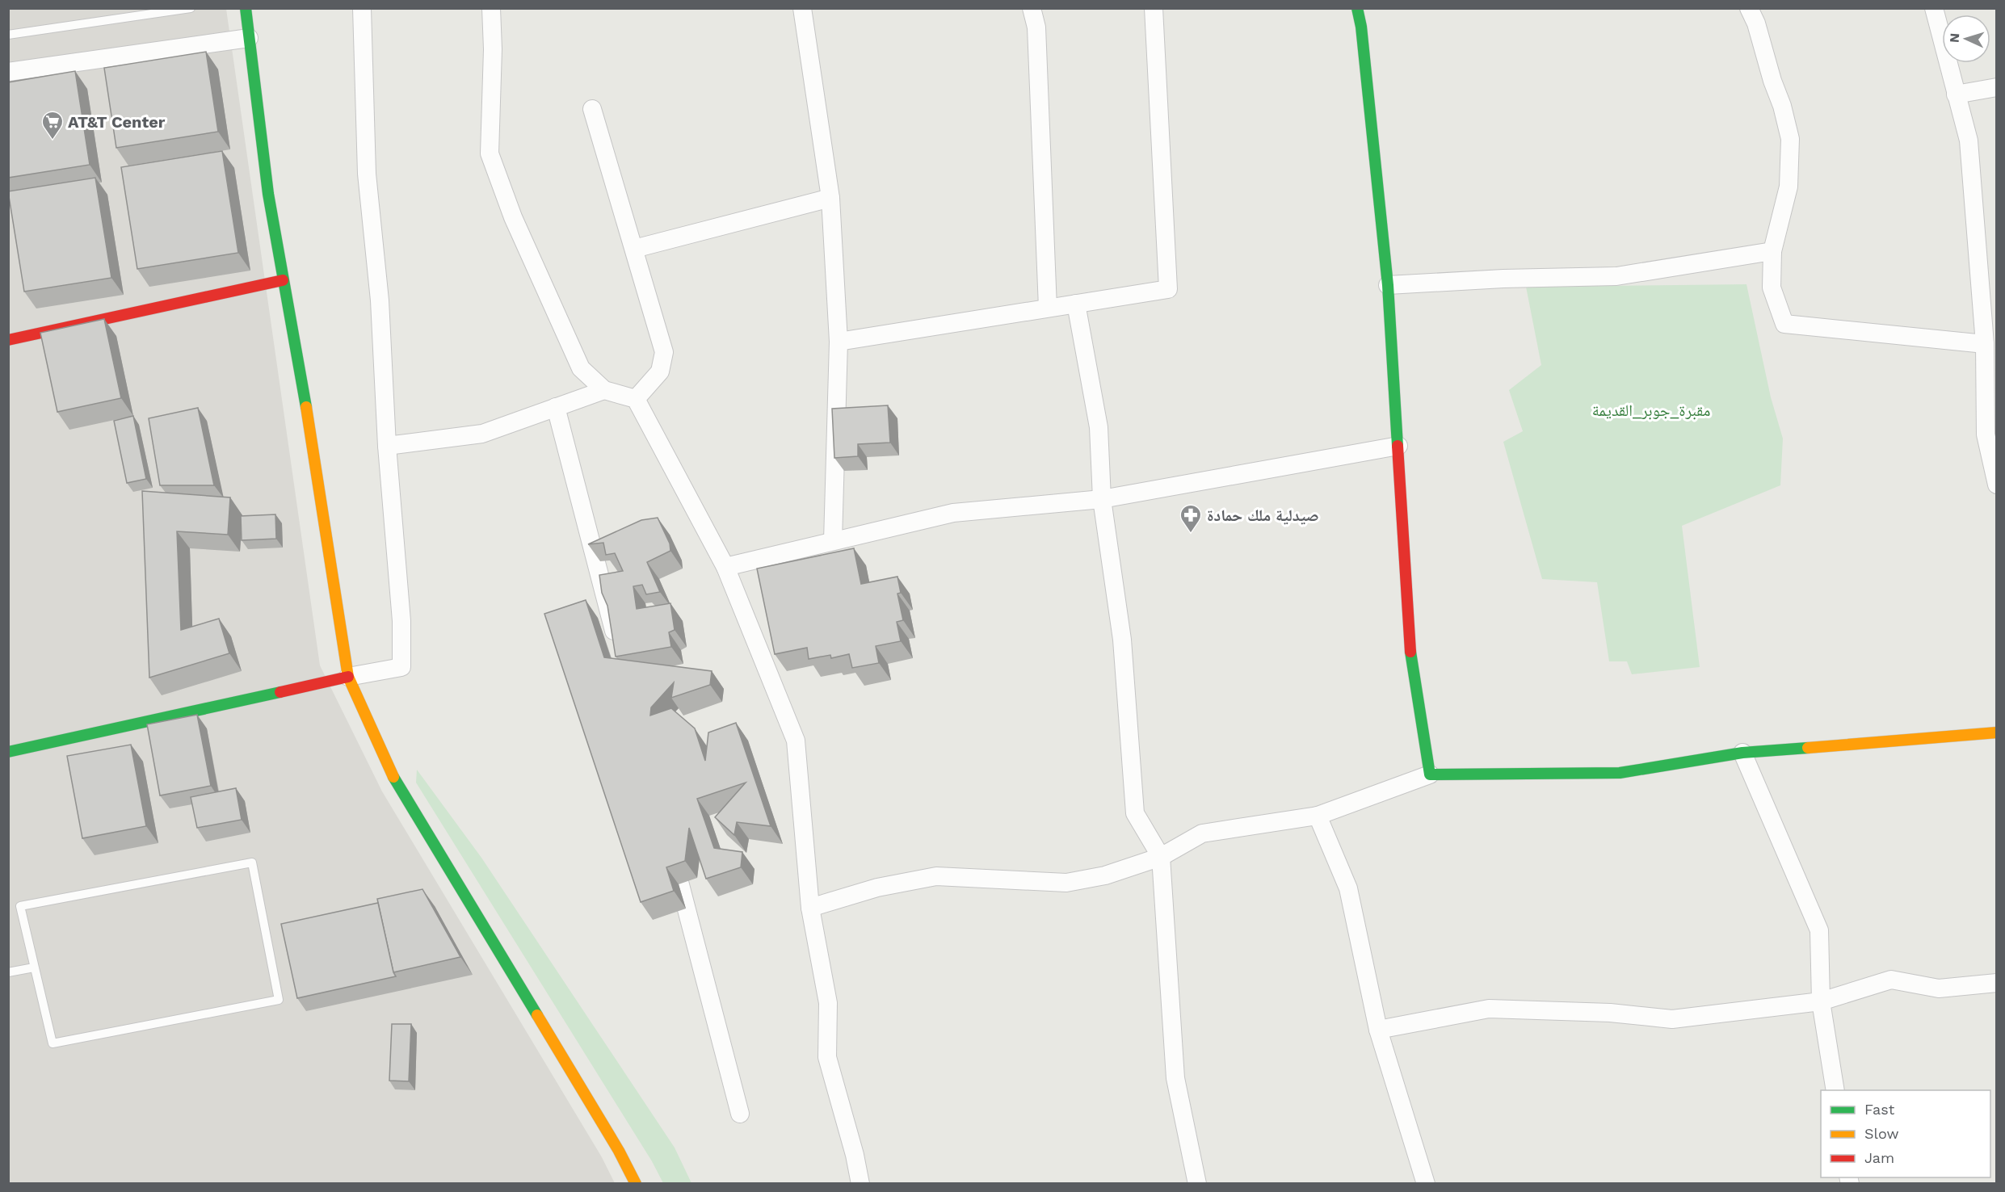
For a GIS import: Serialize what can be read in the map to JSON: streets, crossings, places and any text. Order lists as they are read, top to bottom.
{
  "parks": ["مقبرة_جوبر_القديمة"],
  "places": {
    "supermarket": ["AT&T Center"],
    "pharmacy": ["صيدلية ملك حمادة"]
  },
  "legend": ["Fast", "Slow", "Jam"],
  "north": "left"
}
